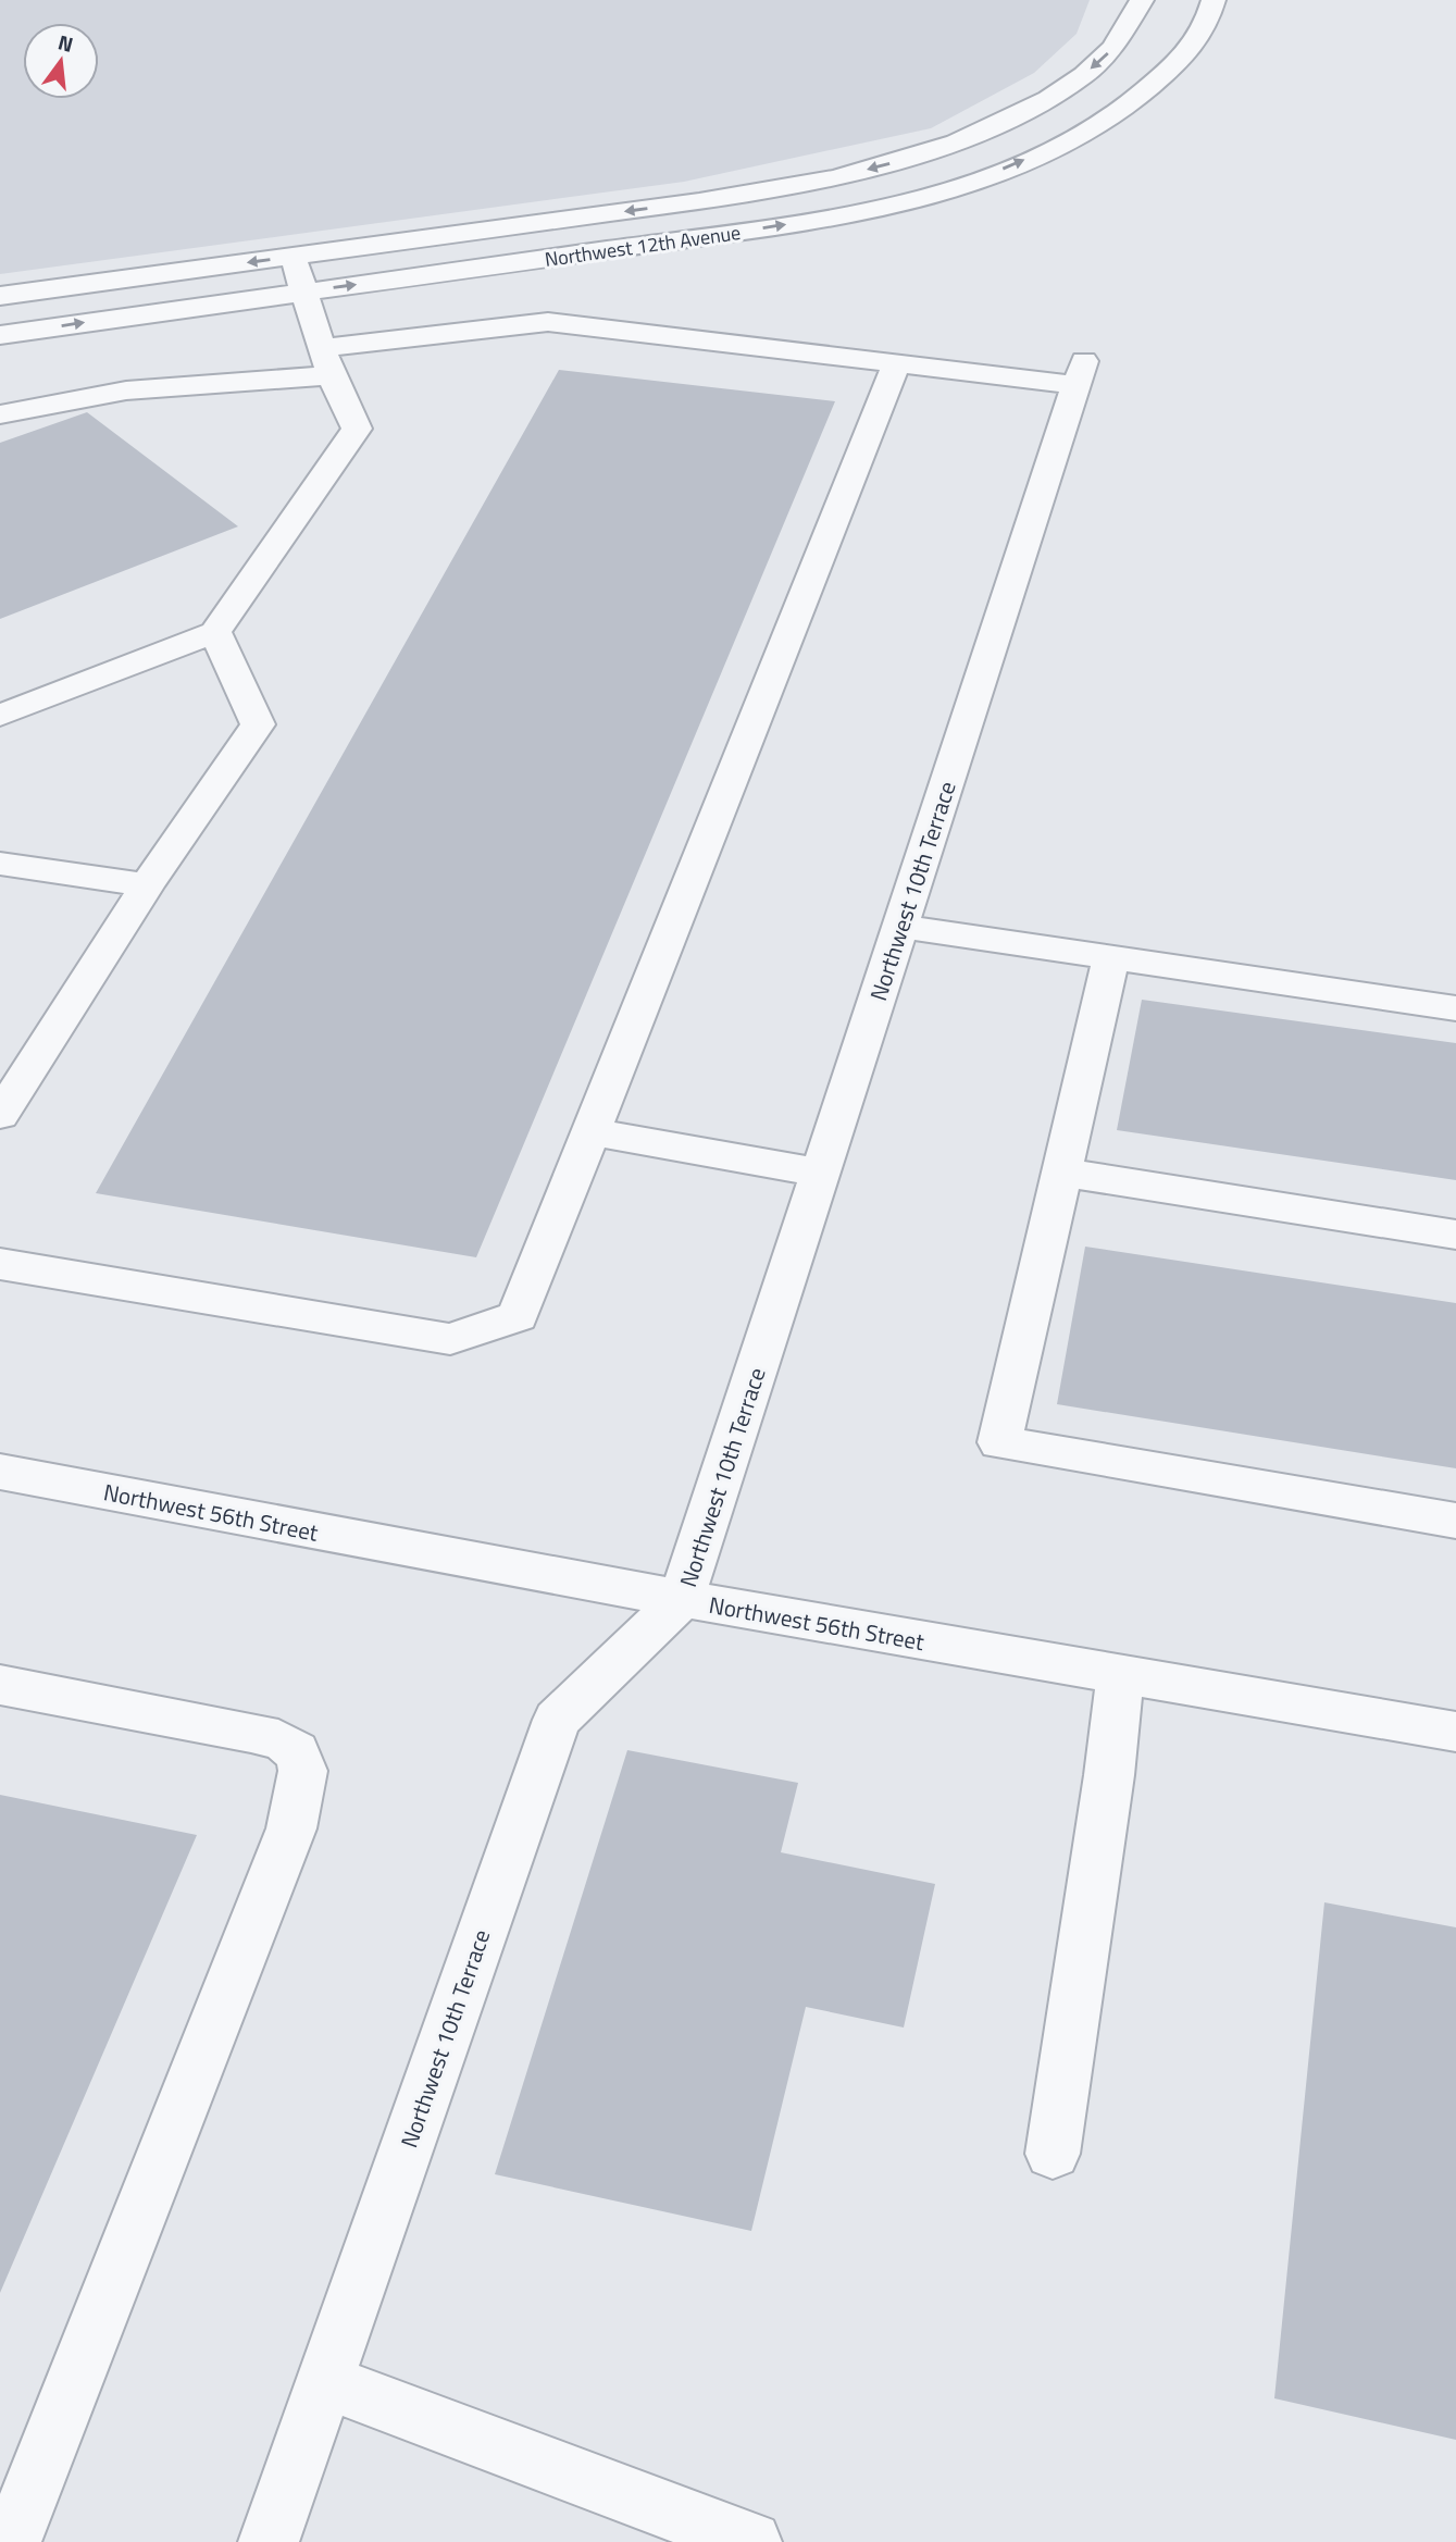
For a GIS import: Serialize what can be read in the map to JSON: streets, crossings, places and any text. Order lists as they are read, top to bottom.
{
  "streets": {
    "street": ["Northwest 12th Avenue", "Northwest 10th Terrace", "Northwest 56th Street"]
  },
  "crossings": [
    ["Northwest 10th Terrace", "Northwest 56th Street"]
  ],
  "north": "top"
}
